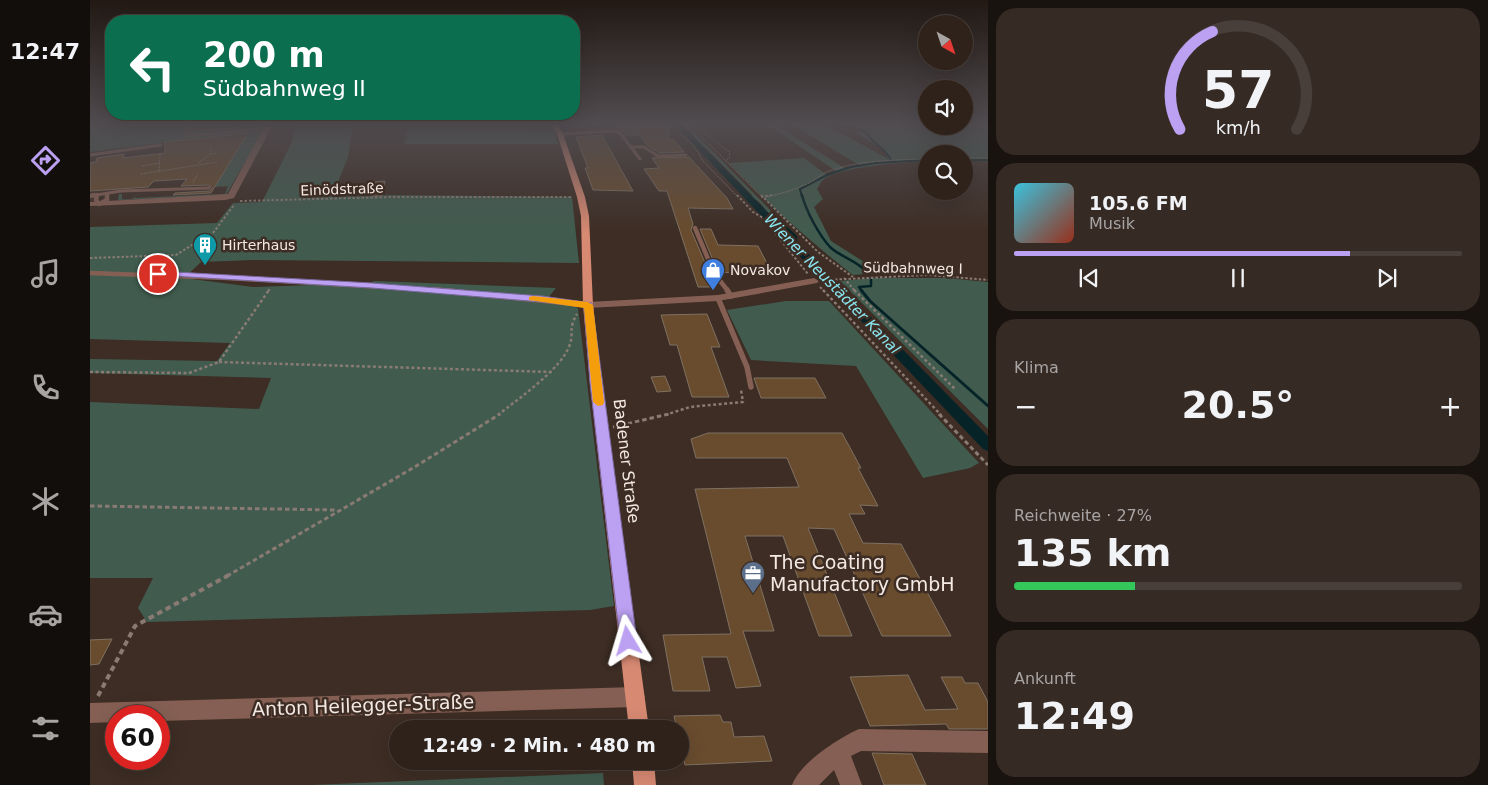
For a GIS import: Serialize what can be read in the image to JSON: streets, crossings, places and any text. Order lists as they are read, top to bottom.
{
  "streets": {
    "main road": ["Badener Straße"],
    "street": ["Anton Heilegger-Straße"],
    "path": ["Einödstraße", "Südbahnweg I"]
  },
  "crossings": [
    ["Einödstraße", "Badener Straße"],
    ["Badener Straße", "Anton Heilegger-Straße"]
  ],
  "water": ["Wiener Neustädter Kanal"],
  "places": {
    "building": ["Hirterhaus"],
    "shop": ["Novakov"],
    "office": ["The Coating Manufactory GmbH"]
  },
  "north": "bottom right",
  "page": {
    "tabs": "12:47",
    "turn": ["200 m", "Südbahnweg II"],
    "song": ["105.6 FM", "Musik"],
    "tile": [
      "Klima",
      ["Reichweite · 27%", "135 km"],
      ["Ankunft", "12:49"]
    ],
    "heat": ["−", "20.5°", "+"],
    "limit": "60",
    "trip": "12:49 · 2 Min. · 480 m",
    "gauge": ["57", "km/h"]
  }
}
